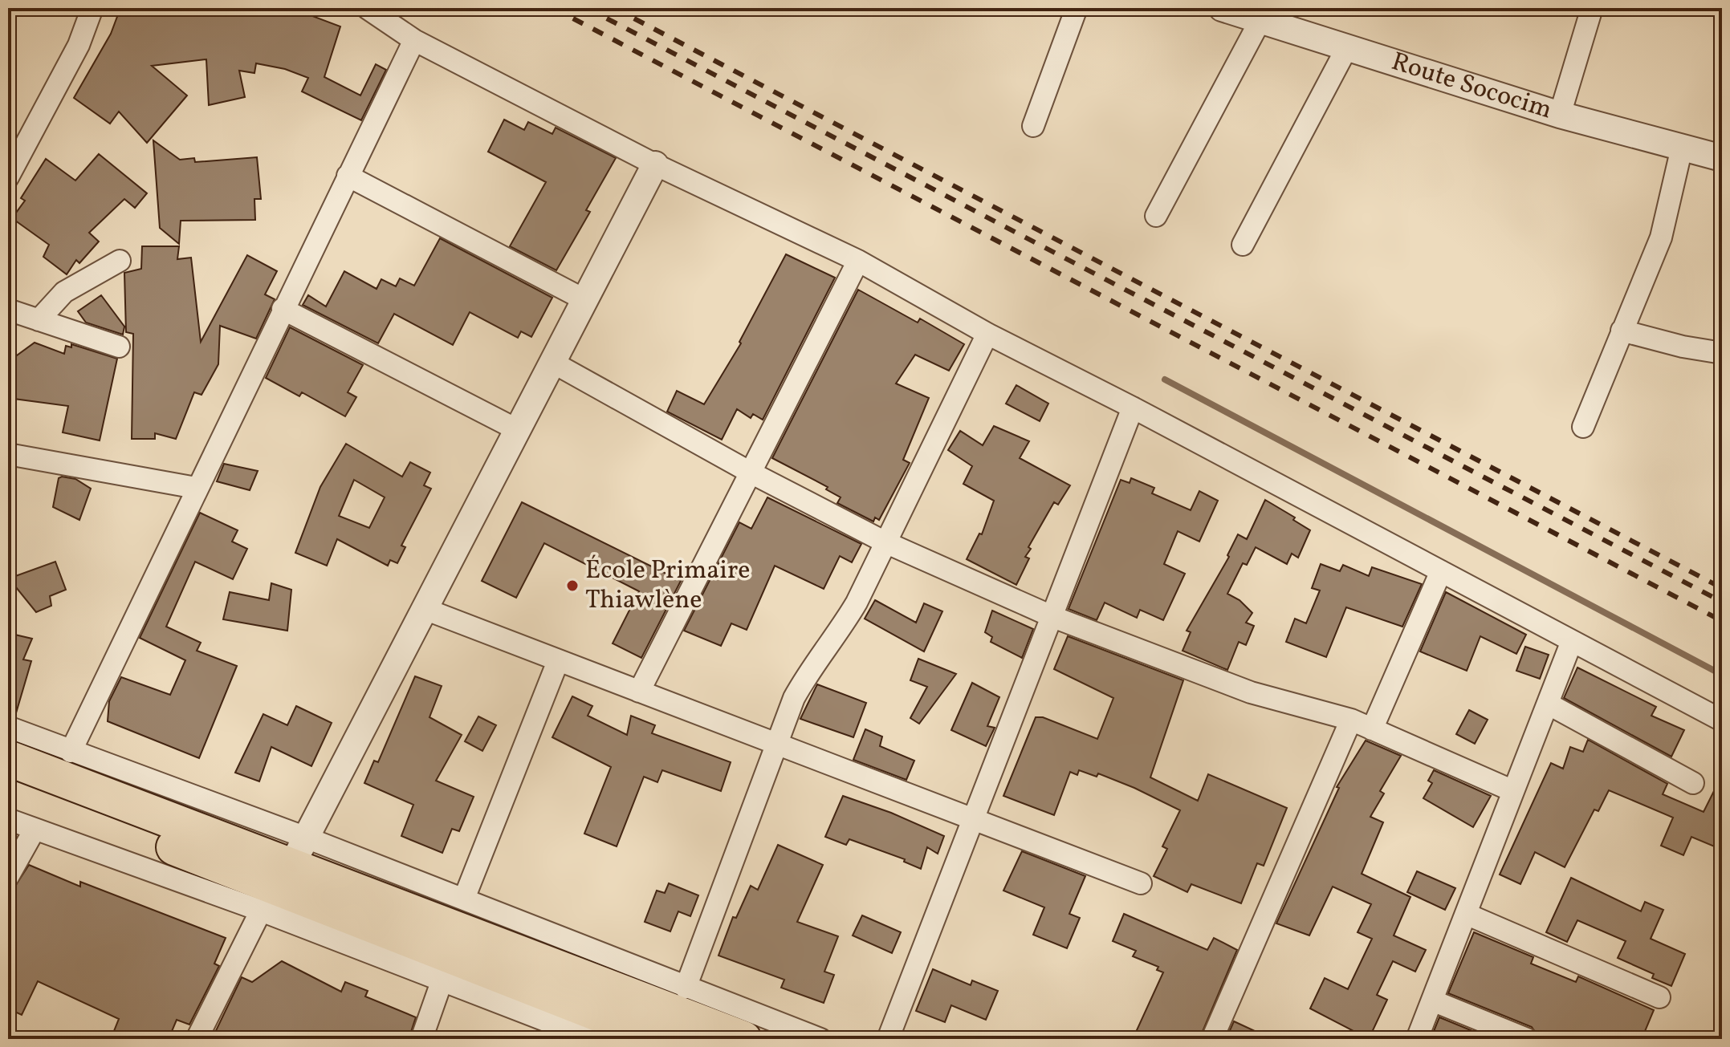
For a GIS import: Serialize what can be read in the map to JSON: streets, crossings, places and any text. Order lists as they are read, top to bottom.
{
  "streets": {
    "street": ["Route Sococim"]
  },
  "places": ["École Primaire Thiawlène"]
}
